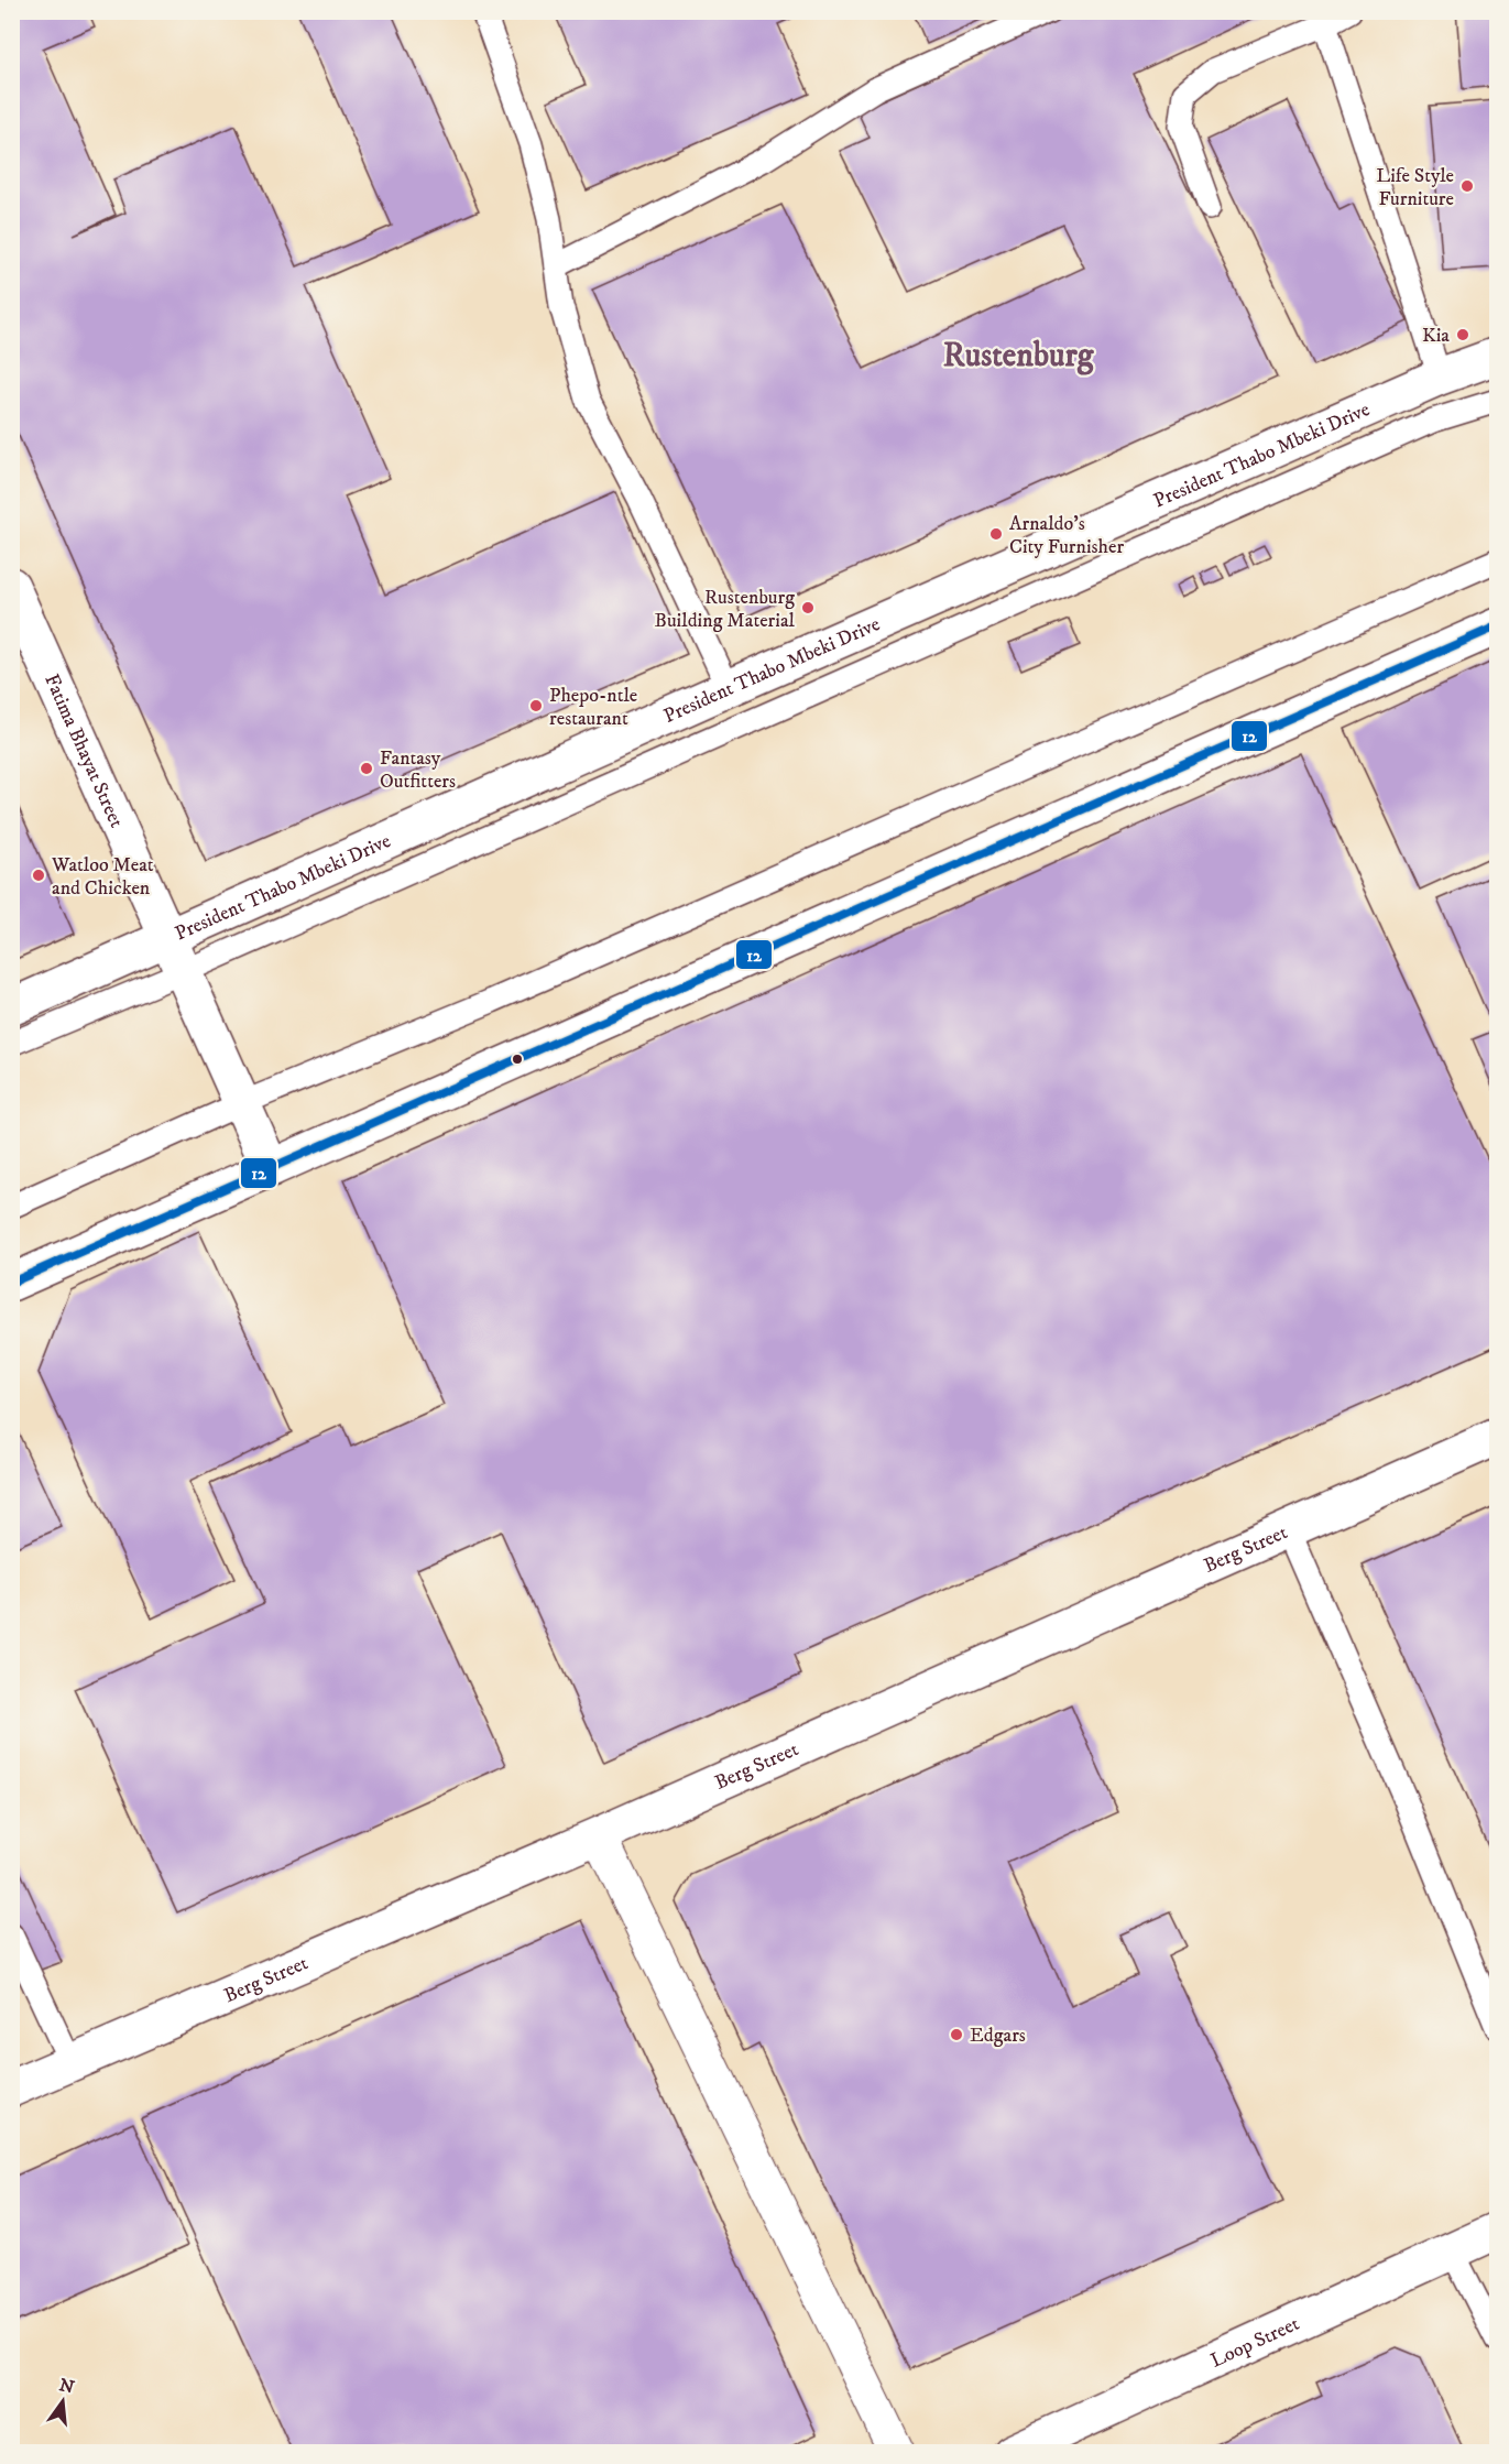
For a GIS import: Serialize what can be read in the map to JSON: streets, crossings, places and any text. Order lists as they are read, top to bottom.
{
  "streets": {
    "street": [
      "President Thabo Mbeki Drive",
      "Fatima Bhayat Street",
      "Berg Street",
      "Loop Street"
    ]
  },
  "crossings": [
    ["President Thabo Mbeki Drive", "Fatima Bhayat Street"]
  ],
  "districts": ["Rustenburg"],
  "places": [
    "Life Style Furniture",
    "Kia",
    "Arnaldo's City Furnisher",
    "Rustenburg Building Material",
    "Phepo-ntle restaurant",
    "Fantasy Outfitters",
    "Watloo Meat and Chicken",
    "Edgars"
  ],
  "lines": ["transit line 12"],
  "north": "top"
}
